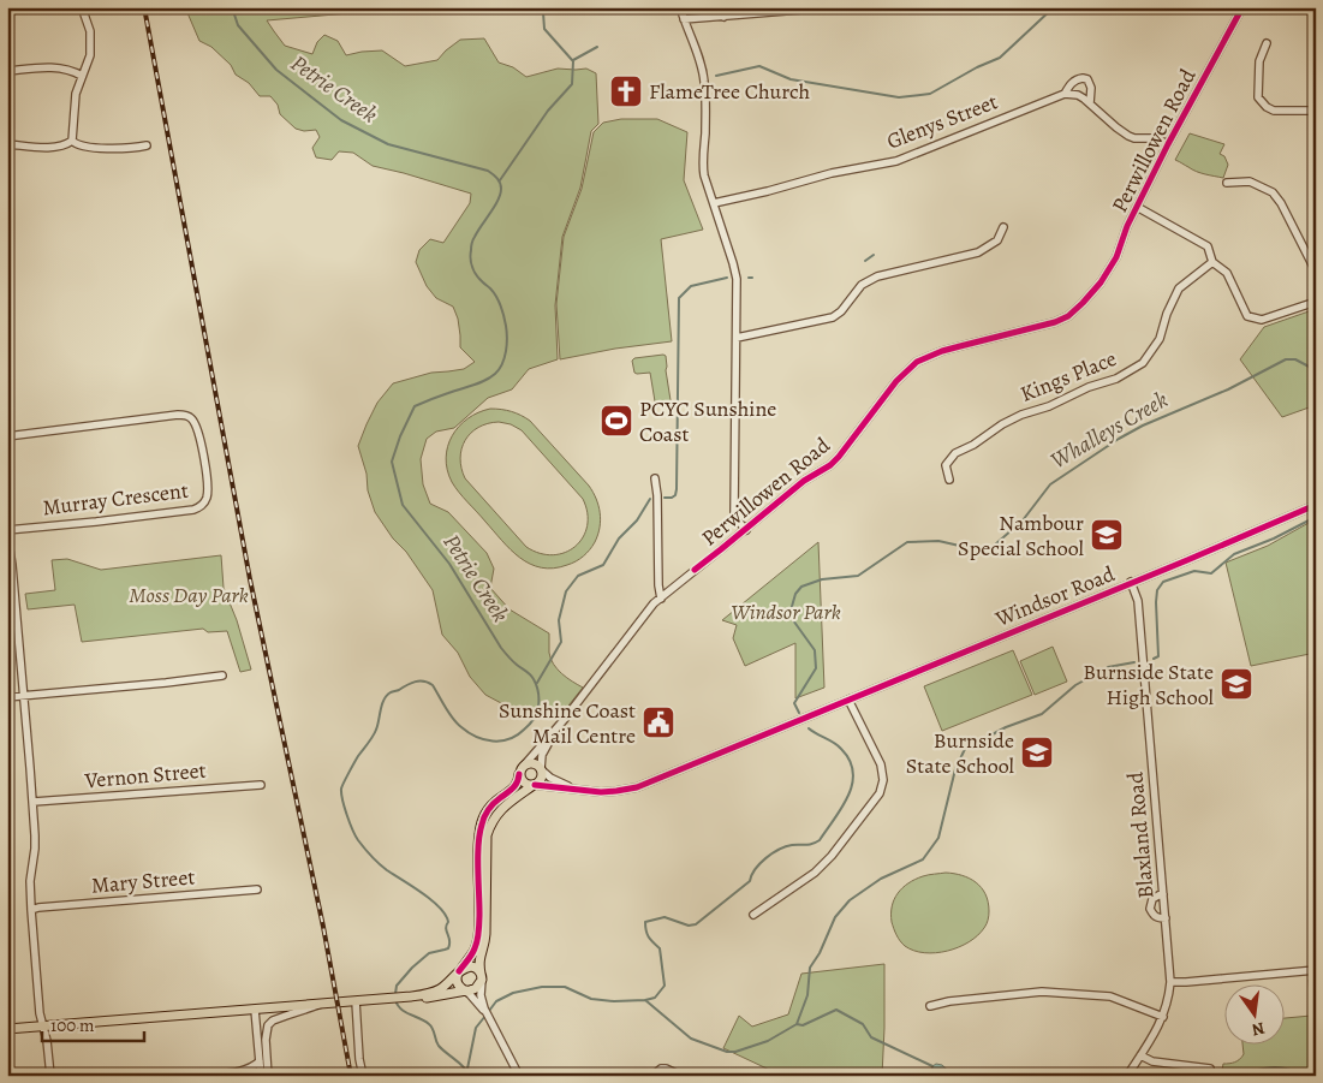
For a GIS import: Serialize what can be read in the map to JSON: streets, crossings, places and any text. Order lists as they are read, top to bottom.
{
  "streets": {
    "main road": ["Perwillowen Road"],
    "street": [
      "Glenys Street",
      "Kings Place",
      "Murray Crescent",
      "Windsor Road",
      "Vernon Street",
      "Blaxland Road",
      "Mary Street"
    ]
  },
  "crossings": [
    ["Windsor Road", "Blaxland Road"]
  ],
  "water": ["Petrie Creek", "Whalleys Creek"],
  "parks": ["Moss Day Park", "Windsor Park"],
  "places": {
    "church": ["FlameTree Church"],
    "sports": ["PCYC Sunshine Coast"],
    "school or university": ["Nambour Special School", "Burnside State High School", "Burnside State School"],
    "public building": ["Sunshine Coast Mail Centre"]
  },
  "scale_bar": "100 m",
  "north": "bottom"
}
